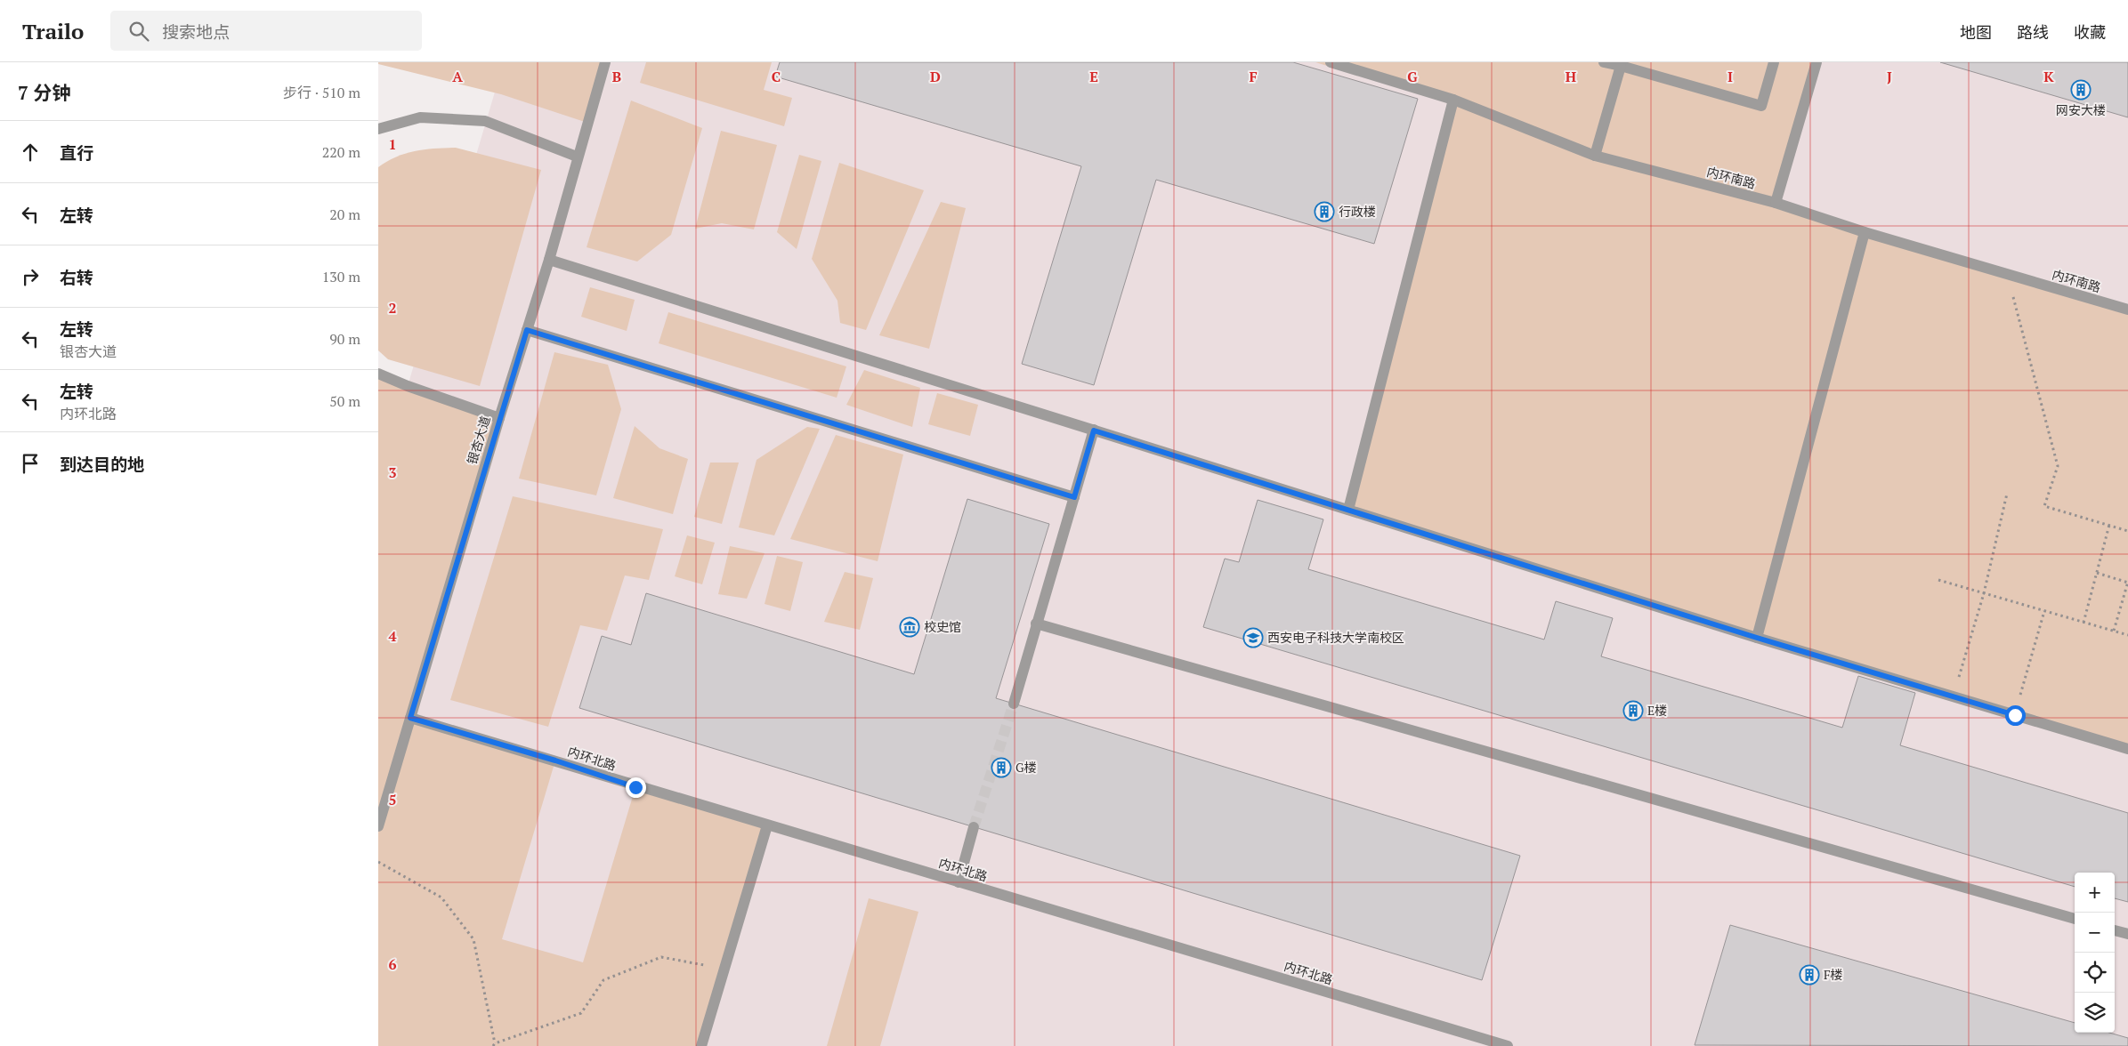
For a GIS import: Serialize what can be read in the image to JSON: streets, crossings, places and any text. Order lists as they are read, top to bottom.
{
  "streets": {
    "lane": ["内环南路", "银杏大道", "内环北路"]
  },
  "crossings": [
    ["银杏大道", "内环北路"]
  ],
  "places": {
    "building": [
      "网安大楼",
      "行政楼",
      "E楼",
      "G楼",
      "F楼"
    ],
    "museum": ["校史馆"],
    "school or university": ["西安电子科技大学南校区"]
  },
  "page": {
    "header": "Trailo",
    "search": "搜索地点",
    "nav": ["地图", "路线", "收藏"],
    "heading": ["7 分钟", "步行 · 510 m"],
    "list": [
      ["直行", "220 m"],
      ["左转", "20 m"],
      ["右转", "130 m"],
      ["左转", "银杏大道", "90 m"],
      ["左转", "内环北路", "50 m"],
      "到达目的地"
    ],
    "map_buttons": ["+", "−"]
  },
  "grid": {
    "columns": [
      "A",
      "B",
      "C",
      "D",
      "E",
      "F",
      "G",
      "H",
      "I",
      "J",
      "K"
    ],
    "rows": [
      "1",
      "2",
      "3",
      "4",
      "5",
      "6"
    ]
  }
}
